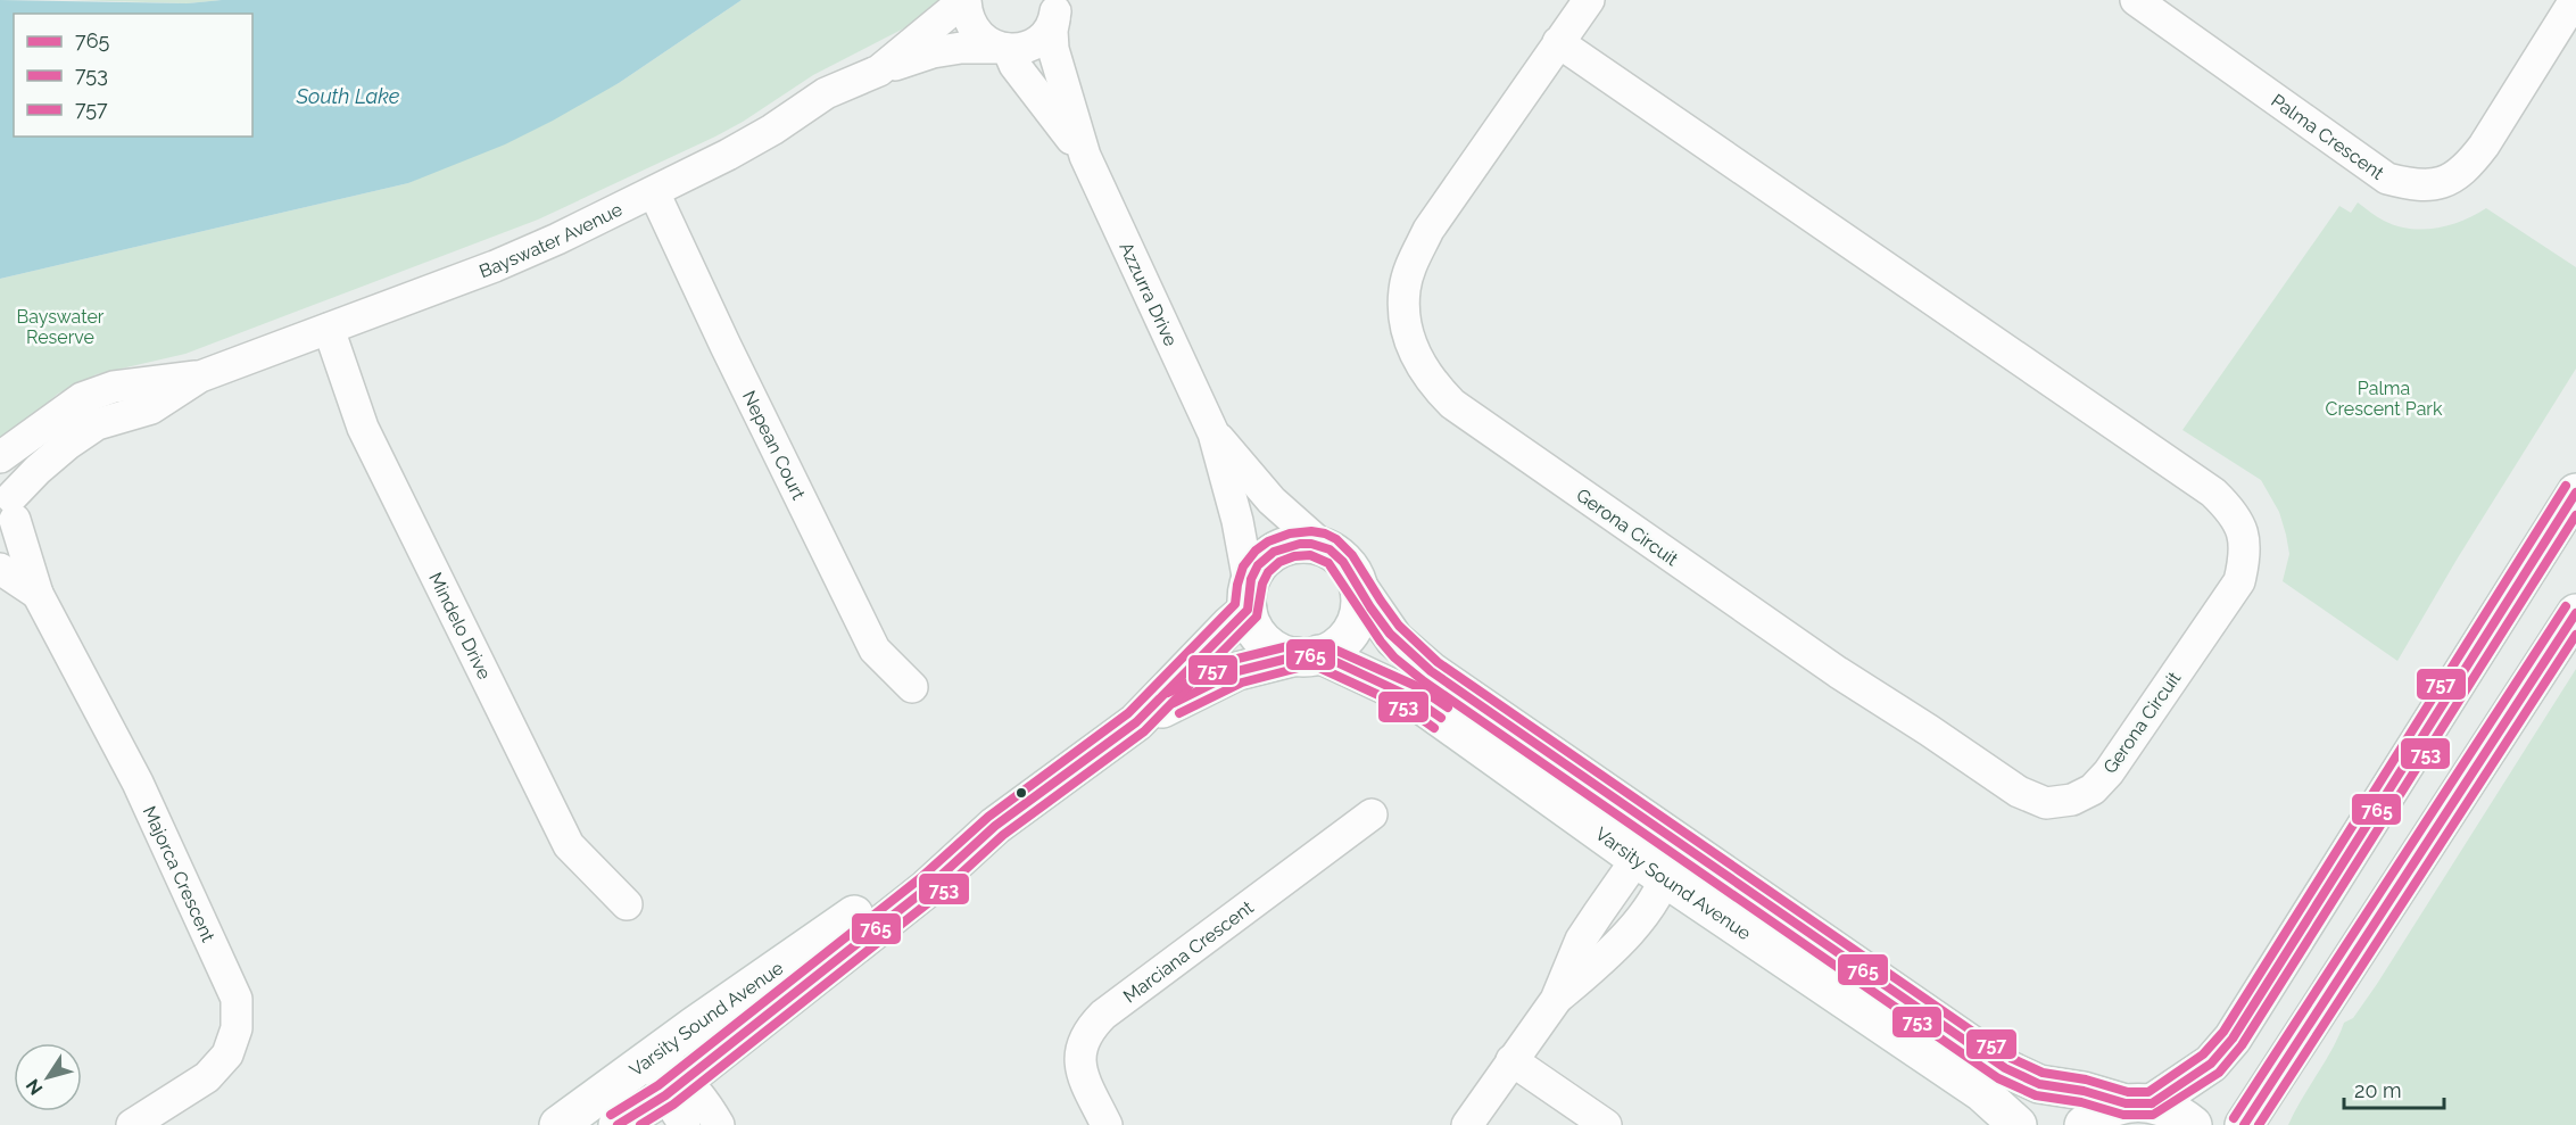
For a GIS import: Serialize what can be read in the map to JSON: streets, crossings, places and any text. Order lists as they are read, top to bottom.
{
  "streets": {
    "street": [
      "Palma Crescent",
      "Bayswater Avenue",
      "Azzurra Drive",
      "Nepean Court",
      "Gerona Circuit",
      "Mindelo Drive",
      "Majorca Crescent",
      "Varsity Sound Avenue",
      "Marciana Crescent"
    ]
  },
  "crossings": [
    ["Bayswater Avenue", "Azzurra Drive"],
    ["Bayswater Avenue", "Nepean Court"],
    ["Bayswater Avenue", "Mindelo Drive"],
    ["Bayswater Avenue", "Majorca Crescent"],
    ["Azzurra Drive", "Varsity Sound Avenue"]
  ],
  "water": ["South Lake"],
  "parks": ["Bayswater Reserve", "Palma Crescent Park"],
  "lines": ["transit line 757", "transit line 765", "transit line 753"],
  "legend": ["765", "753", "757"],
  "scale_bar": "20 m",
  "north": "bottom left"
}
